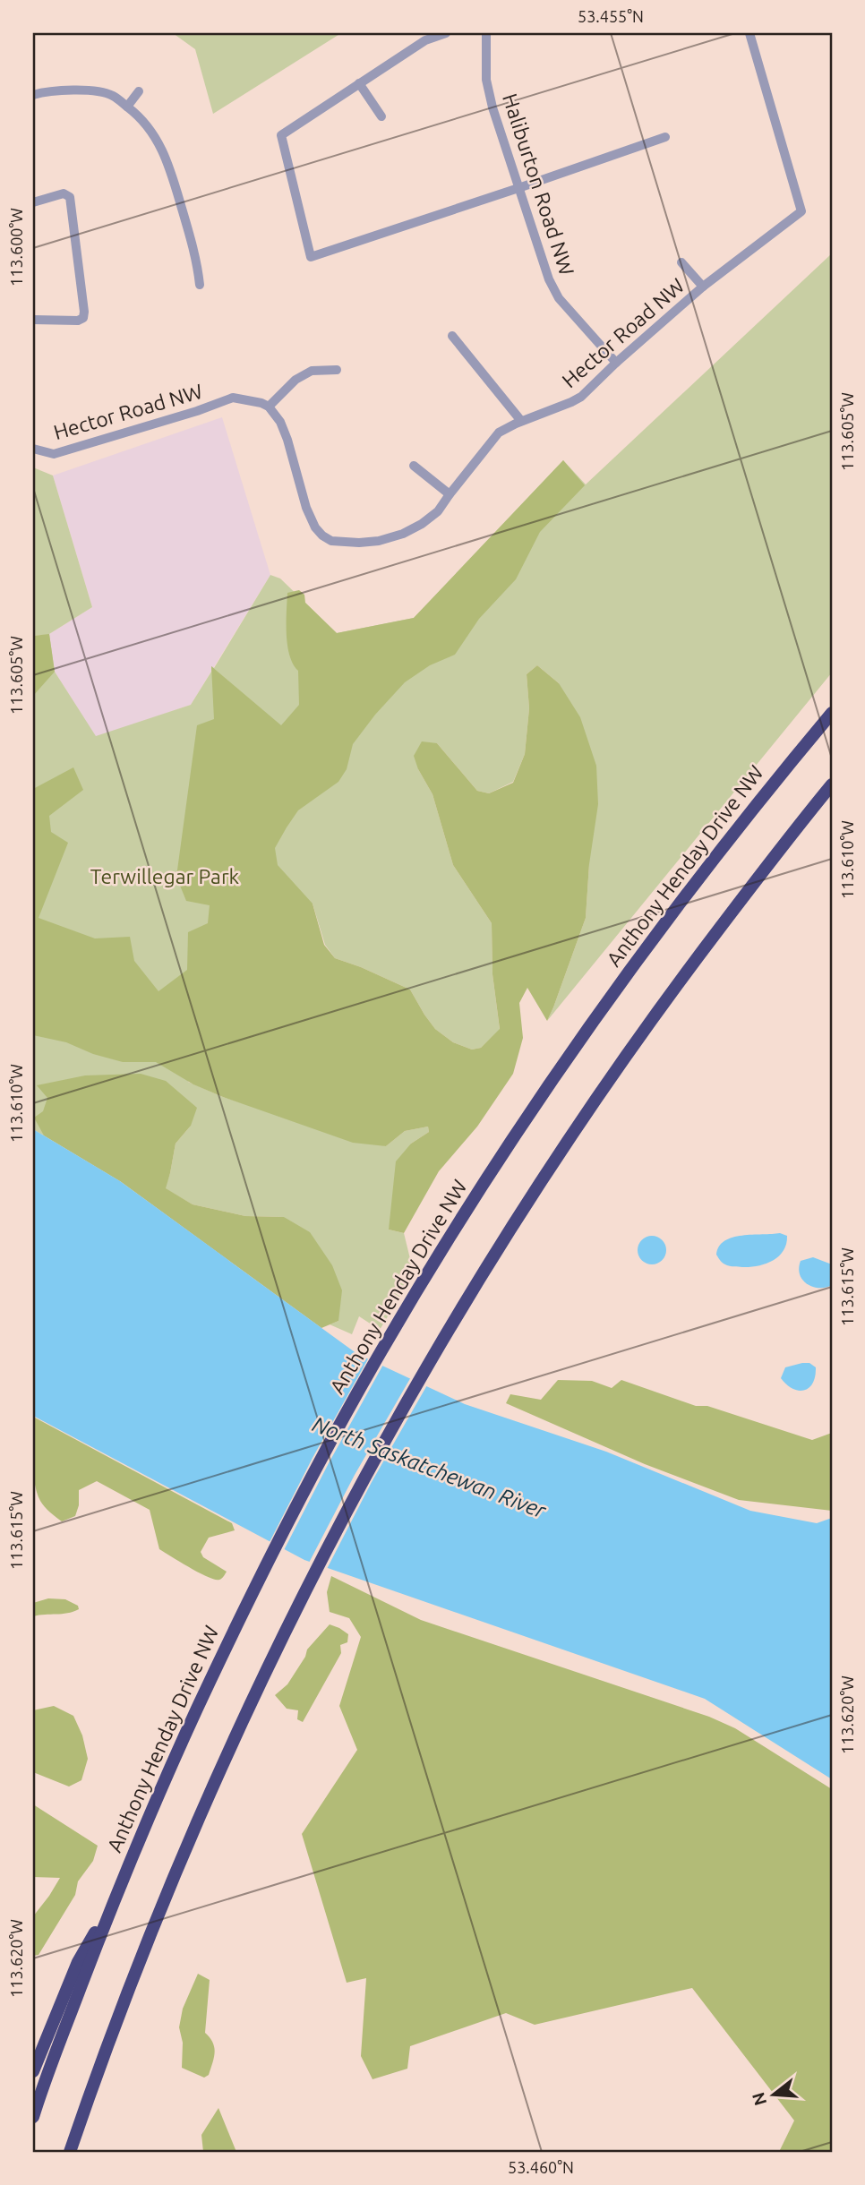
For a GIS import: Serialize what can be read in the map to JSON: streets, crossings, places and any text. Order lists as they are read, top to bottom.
{
  "streets": {
    "highway": ["Anthony Henday Drive NW"],
    "street": ["Haliburton Road NW", "Hector Road NW"]
  },
  "crossings": [
    ["Haliburton Road NW", "Hector Road NW"]
  ],
  "water": ["North Saskatchewan River"],
  "parks": ["Terwillegar Park"],
  "north": "left",
  "coordinates": [
    "53.455°N",
    "113.600°W",
    "113.605°W",
    "113.610°W",
    "113.615°W",
    "113.620°W",
    "53.460°N"
  ]
}
